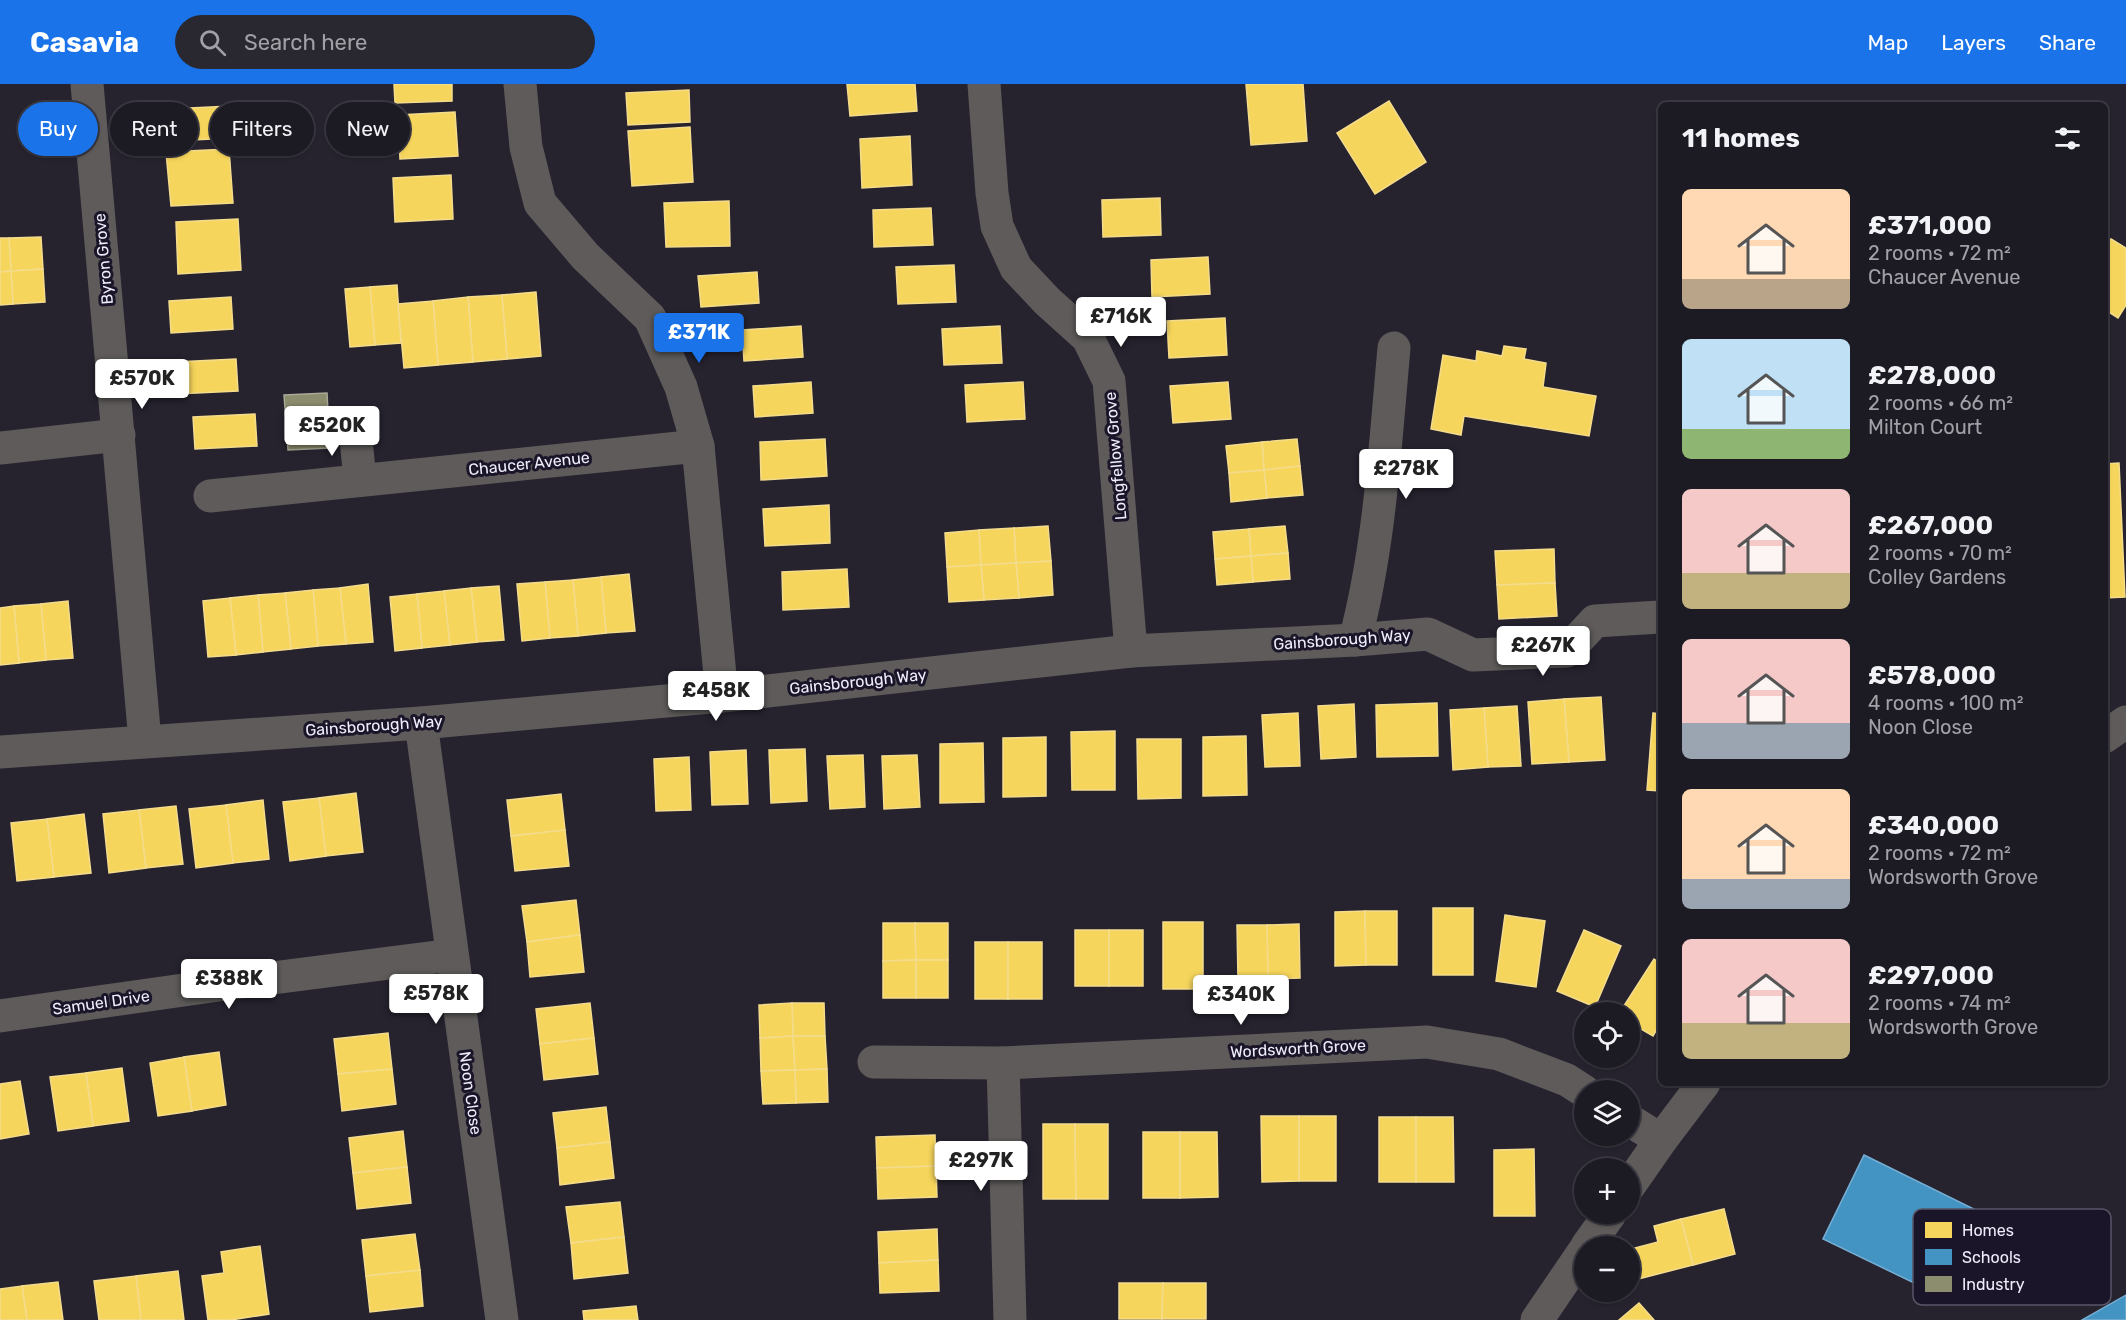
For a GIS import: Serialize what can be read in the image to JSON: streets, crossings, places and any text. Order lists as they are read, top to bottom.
{
  "streets": {
    "street": [
      "Byron Grove",
      "Longfellow Grove",
      "Chaucer Avenue",
      "Gainsborough Way",
      "Samuel Drive",
      "Wordsworth Grove",
      "Noon Close"
    ]
  },
  "crossings": [
    ["Byron Grove", "Gainsborough Way"],
    ["Longfellow Grove", "Gainsborough Way"],
    ["Gainsborough Way", "Noon Close"],
    ["Samuel Drive", "Noon Close"]
  ],
  "legend": ["Homes", "Schools", "Industry"],
  "page": {
    "header": "Casavia",
    "search": "Search here",
    "nav": ["Map", "Layers", "Share"],
    "chip": [
      "Buy",
      "Rent",
      "Filters",
      "New"
    ],
    "heading": "11 homes",
    "list": [
      {
        "name": "£371,000",
        "note": "2 rooms · 72 m² · Chaucer Avenue"
      },
      {
        "name": "£278,000",
        "note": "2 rooms · 66 m² · Milton Court"
      },
      {
        "name": "£267,000",
        "note": "2 rooms · 70 m² · Colley Gardens"
      },
      {
        "name": "£578,000",
        "note": "4 rooms · 100 m² · Noon Close"
      },
      {
        "name": "£340,000",
        "note": "2 rooms · 72 m² · Wordsworth Grove"
      },
      {
        "name": "£297,000",
        "note": "2 rooms · 74 m² · Wordsworth Grove"
      }
    ],
    "price": [
      "£716K",
      "£371K",
      "£570K",
      "£520K",
      "£278K",
      "£267K",
      "£458K",
      "£388K",
      "£578K",
      "£340K",
      "£297K"
    ],
    "map_buttons": ["+", "−"]
  }
}
